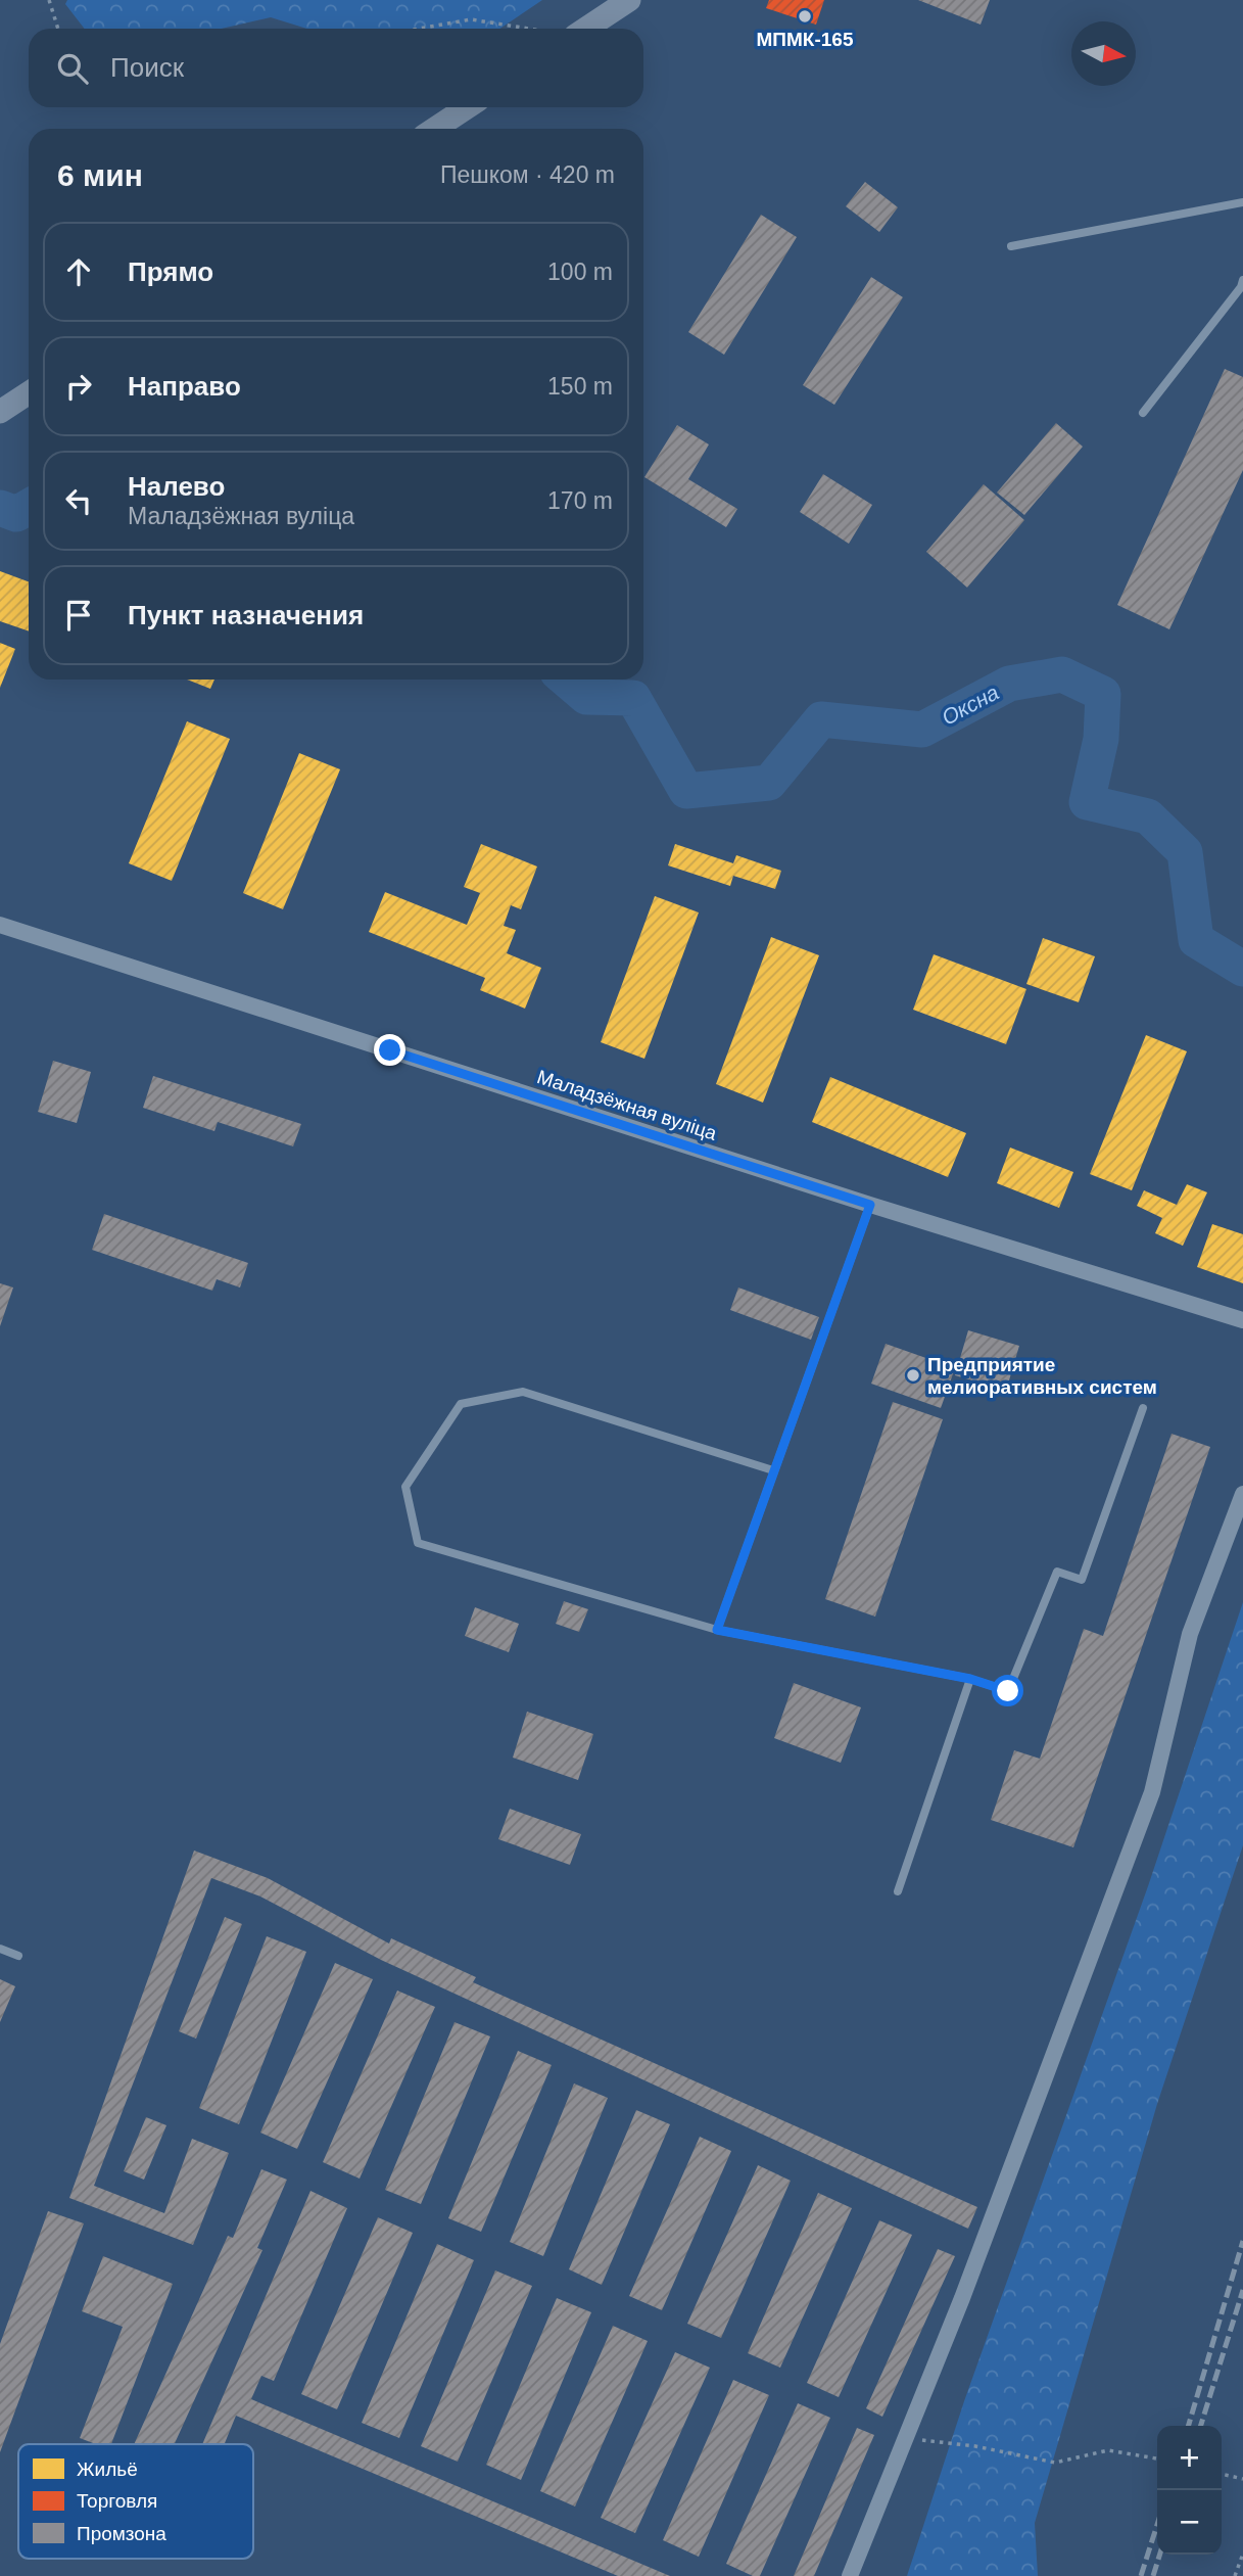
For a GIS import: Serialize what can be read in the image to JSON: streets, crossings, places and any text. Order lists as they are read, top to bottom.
{
  "streets": {
    "street": ["Маладзёжная вуліца"]
  },
  "water": ["Оксна"],
  "places": ["МПМК-165", "Предприятие мелиоративных систем"],
  "legend": ["Жильё", "Торговля", "Промзона"],
  "north": "right",
  "page": {
    "search": "Поиск",
    "heading": ["6 мин", "Пешком · 420 m"],
    "list": [
      ["Прямо", "100 m"],
      ["Направо", "150 m"],
      ["Налево", "Маладзёжная вуліца", "170 m"],
      "Пункт назначения"
    ],
    "map_buttons": ["+", "−"]
  }
}
